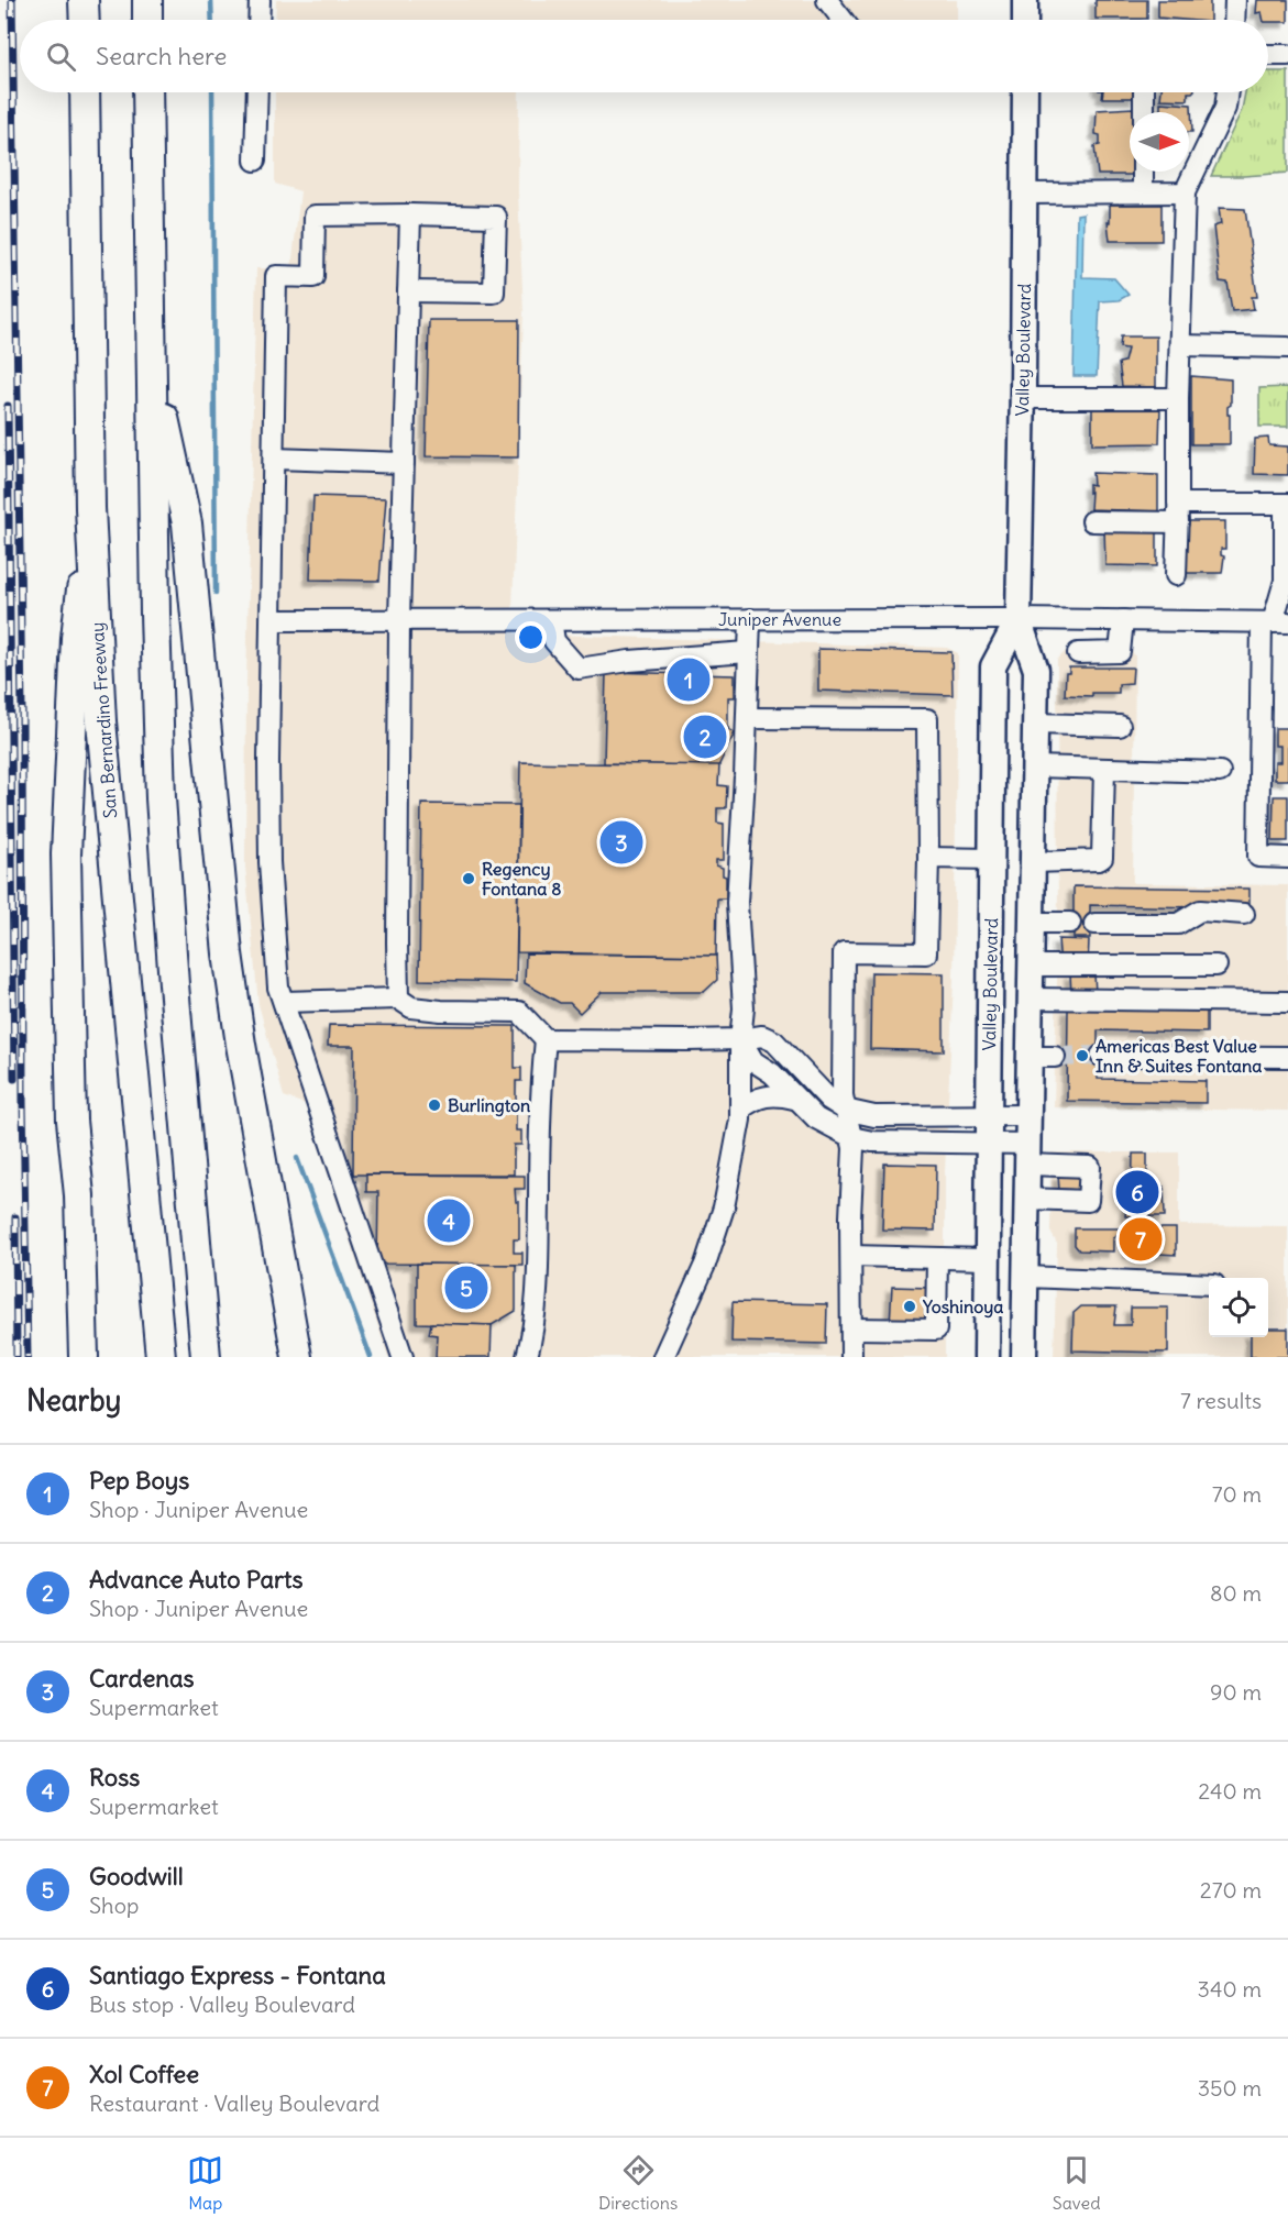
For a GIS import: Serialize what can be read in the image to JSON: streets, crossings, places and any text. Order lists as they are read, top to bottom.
{
  "streets": {
    "highway": ["San Bernardino Freeway"],
    "main road": ["Valley Boulevard"],
    "street": ["Juniper Avenue"]
  },
  "crossings": [
    ["Valley Boulevard", "Juniper Avenue"]
  ],
  "places": [
    "Regency Fontana 8",
    "Americas Best Value Inn & Suites Fontana",
    "Burlington",
    "Yoshinoya"
  ],
  "north": "right",
  "page": {
    "search": "Search here",
    "pins": [
      "1",
      "2",
      "3",
      "6",
      "4",
      "7",
      "5"
    ],
    "heading": ["Nearby", "7 results"],
    "list": [
      {
        "mark": "1",
        "name": "Pep Boys",
        "note": "Shop · Juniper Avenue",
        "value": "70 m"
      },
      {
        "mark": "2",
        "name": "Advance Auto Parts",
        "note": "Shop · Juniper Avenue",
        "value": "80 m"
      },
      {
        "mark": "3",
        "name": "Cardenas",
        "note": "Supermarket",
        "value": "90 m"
      },
      {
        "mark": "4",
        "name": "Ross",
        "note": "Supermarket",
        "value": "240 m"
      },
      {
        "mark": "5",
        "name": "Goodwill",
        "note": "Shop",
        "value": "270 m"
      },
      {
        "mark": "6",
        "name": "Santiago Express - Fontana",
        "note": "Bus stop · Valley Boulevard",
        "value": "340 m"
      },
      {
        "mark": "7",
        "name": "Xol Coffee",
        "note": "Restaurant · Valley Boulevard",
        "value": "350 m"
      }
    ],
    "nav": ["Map", "Directions", "Saved"]
  }
}
